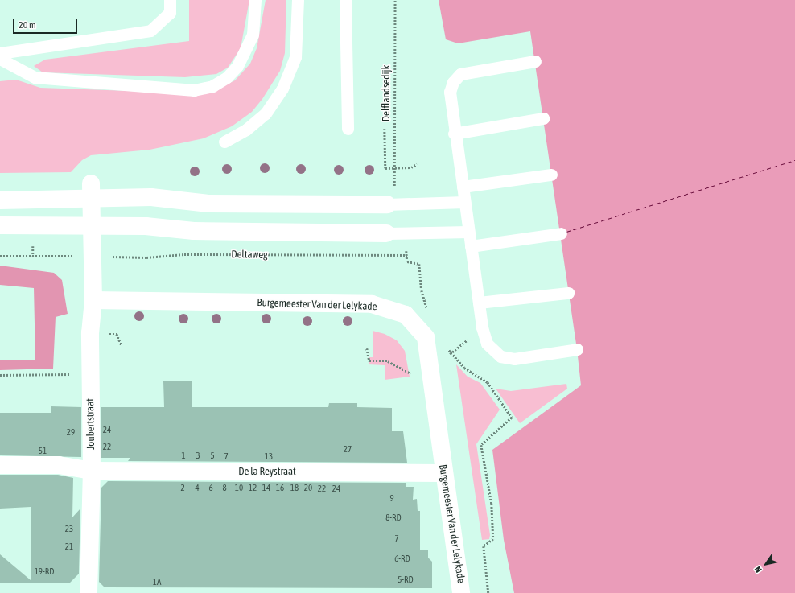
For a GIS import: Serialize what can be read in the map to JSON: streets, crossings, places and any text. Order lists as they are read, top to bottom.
{
  "streets": {
    "street": ["Burgemeester Van der Lelykade", "Joubertstraat", "De la Reystraat"],
    "path": ["Delflandsedijk", "Deltaweg"]
  },
  "crossings": [
    ["Deltaweg", "Joubertstraat"],
    ["Burgemeester Van der Lelykade", "Joubertstraat"],
    ["Burgemeester Van der Lelykade", "De la Reystraat"],
    ["Joubertstraat", "De la Reystraat"]
  ],
  "house_numbers": [
    "24",
    "29",
    "22",
    "27",
    "51",
    "1",
    "3",
    "5",
    "7",
    "13",
    "2",
    "4",
    "6",
    "8",
    "10",
    "12",
    "14",
    "16",
    "18",
    "20",
    "22",
    "24",
    "9",
    "8-RD",
    "23",
    "7",
    "21",
    "6-RD",
    "19-RD",
    "5-RD",
    "1A"
  ],
  "scale_bar": "20 m",
  "north": "bottom left"
}
